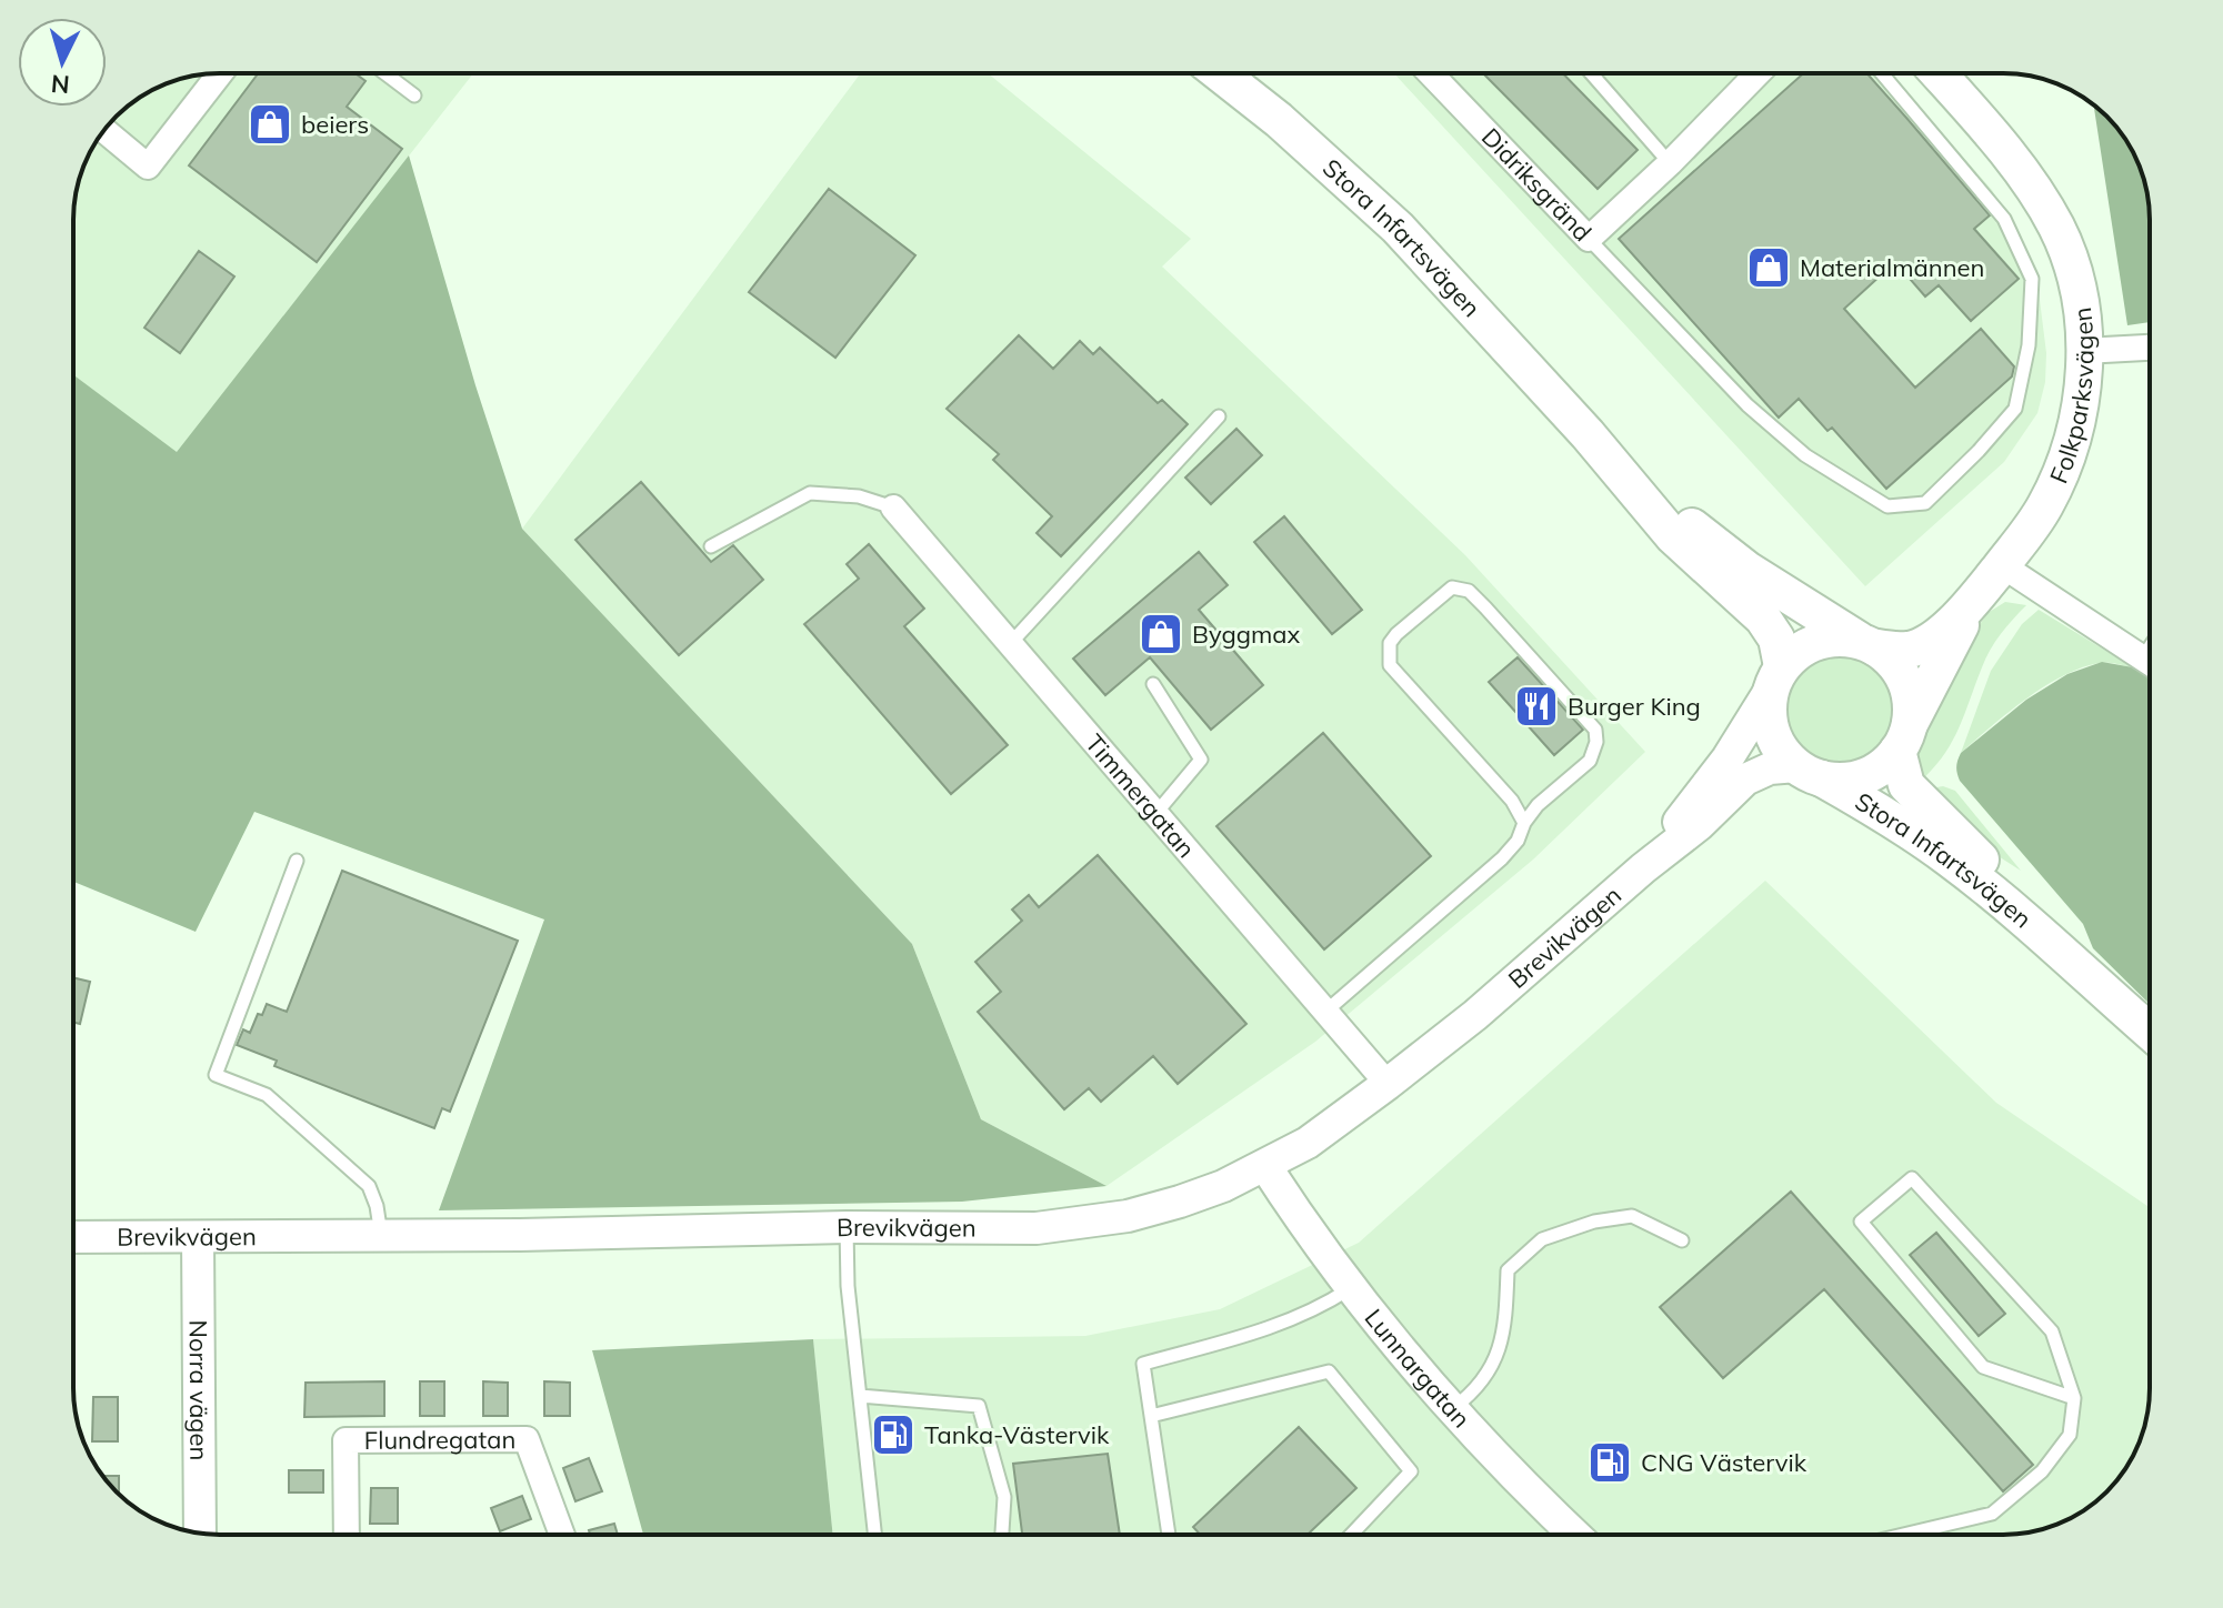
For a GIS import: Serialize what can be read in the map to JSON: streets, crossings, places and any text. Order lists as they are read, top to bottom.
{
  "streets": {
    "main road": ["Stora Infartsvägen", "Folkparksvägen"],
    "street": [
      "Didriksgränd",
      "Timmergatan",
      "Brevikvägen",
      "Lunnargatan",
      "Norra vägen",
      "Flundregatan"
    ]
  },
  "crossings": [
    ["Stora Infartsvägen", "Folkparksvägen"],
    ["Stora Infartsvägen", "Brevikvägen"],
    ["Folkparksvägen", "Brevikvägen"],
    ["Timmergatan", "Brevikvägen"],
    ["Brevikvägen", "Lunnargatan"],
    ["Brevikvägen", "Norra vägen"]
  ],
  "places": {
    "shop": ["beiers", "Materialmännen", "Byggmax"],
    "restaurant": ["Burger King"],
    "fuel station": ["Tanka-Västervik", "CNG Västervik"]
  },
  "north": "bottom"
}
